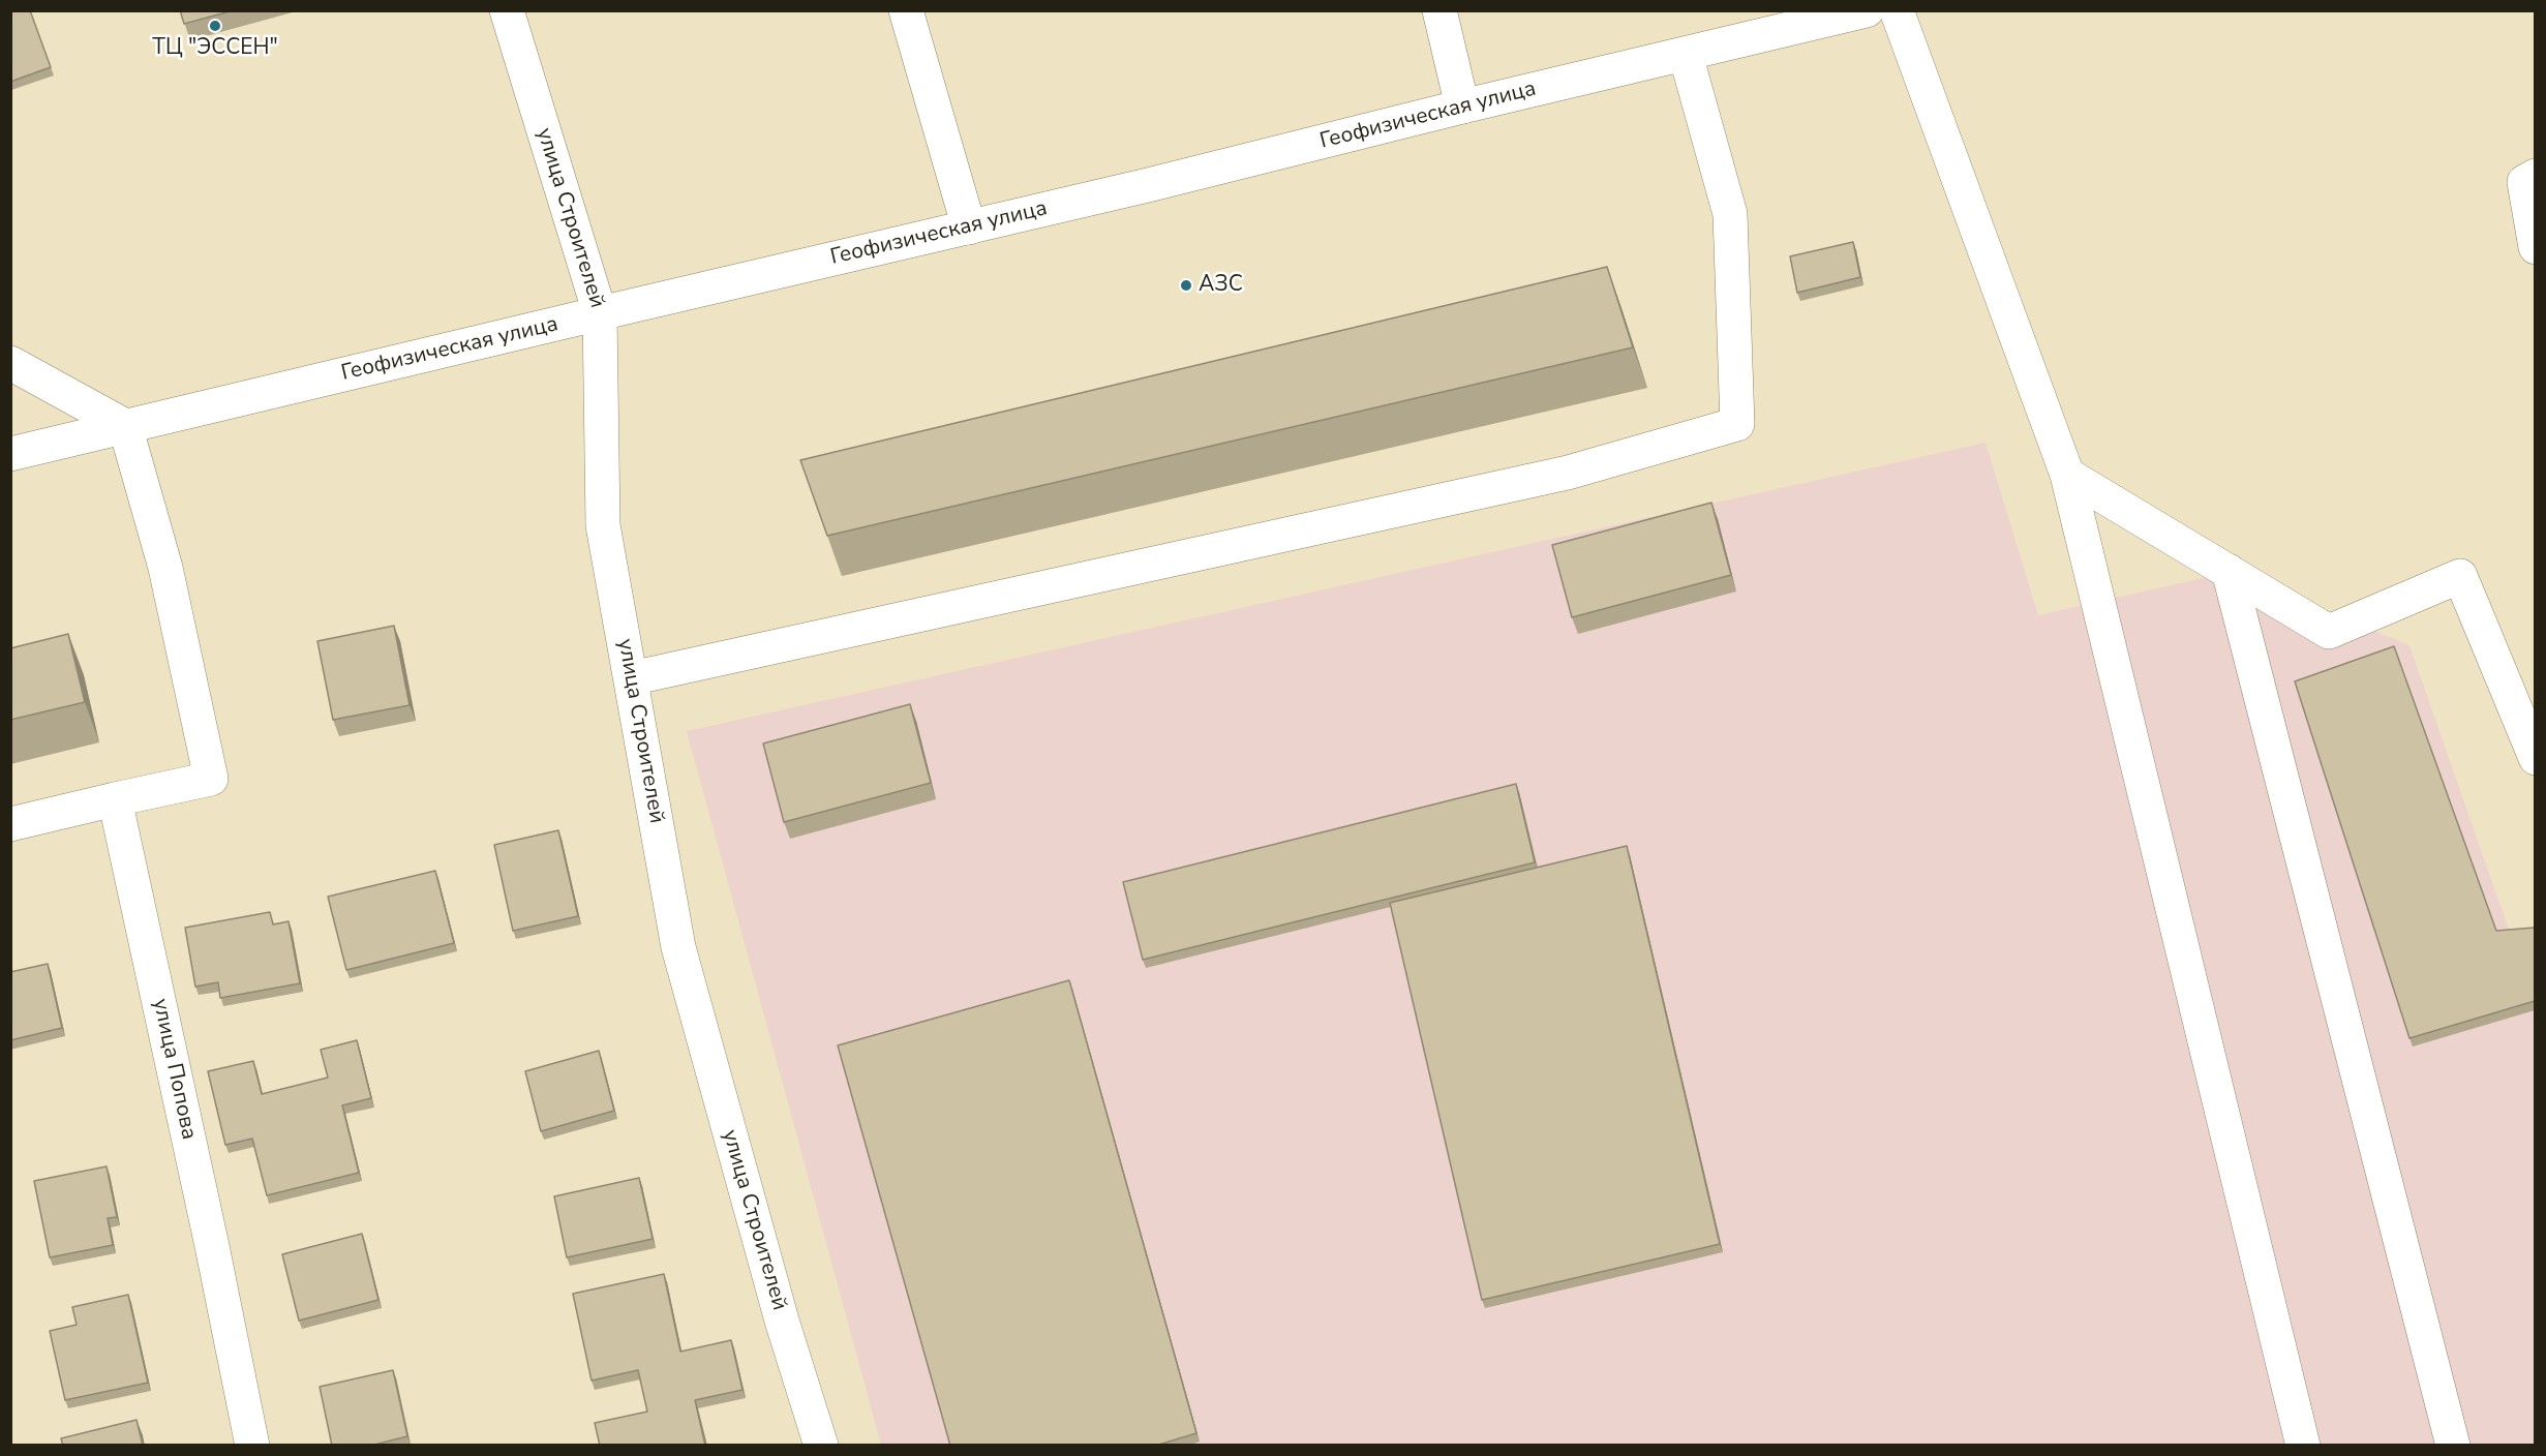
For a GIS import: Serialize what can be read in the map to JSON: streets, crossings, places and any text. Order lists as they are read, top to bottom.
{
  "streets": {
    "street": ["Геофизическая улица", "улица Строителей", "улица Попова"]
  },
  "crossings": [
    ["Геофизическая улица", "улица Строителей"]
  ],
  "places": ["ТЦ \"ЭССЕН\"", "АЗС"]
}
